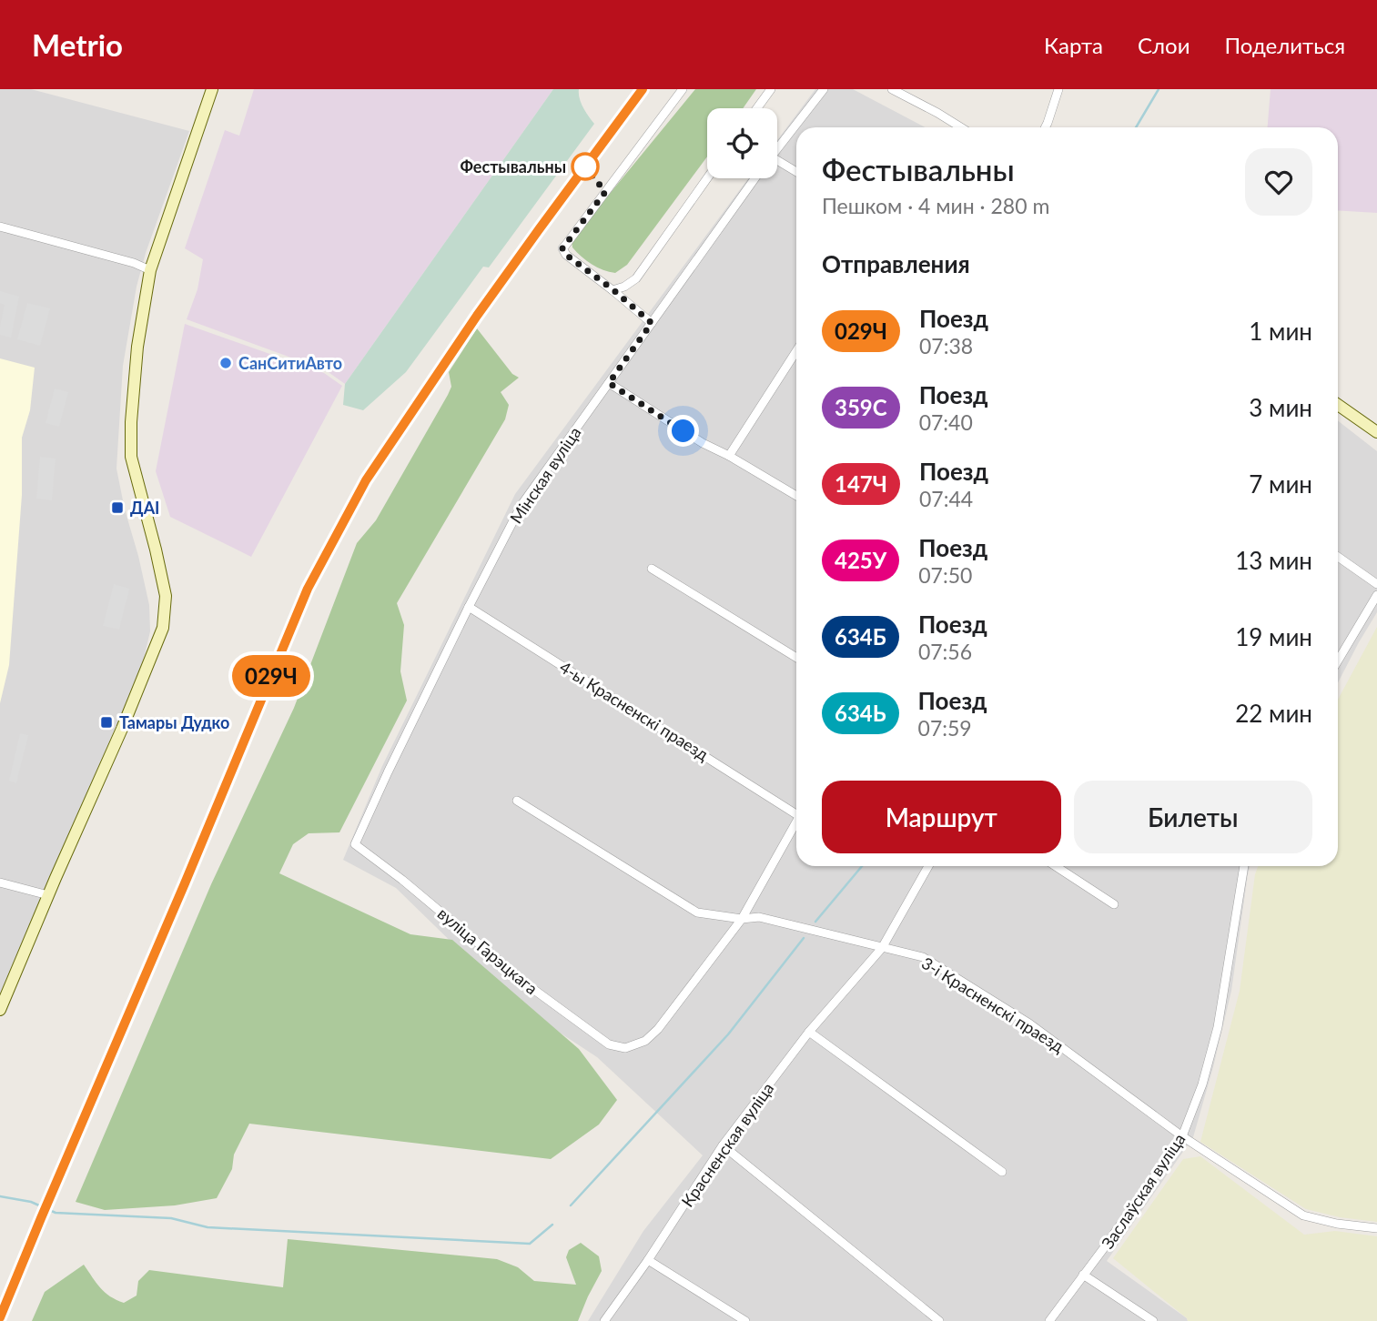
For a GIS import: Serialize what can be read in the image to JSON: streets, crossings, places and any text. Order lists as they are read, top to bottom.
{
  "streets": {
    "street": [
      "Мінская вуліца",
      "4-ы Красненскі праезд",
      "вуліца Гарэцкага",
      "3-і Красненскі праезд",
      "Красненская вуліца",
      "Заслаўская вуліца"
    ]
  },
  "crossings": [
    ["Мінская вуліца", "4-ы Красненскі праезд"],
    ["Мінская вуліца", "вуліца Гарэцкага"],
    ["вуліца Гарэцкага", "3-і Красненскі праезд"],
    ["3-і Красненскі праезд", "Красненская вуліца"],
    ["3-і Красненскі праезд", "Заслаўская вуліца"]
  ],
  "places": {
    "other": ["Фестывальны", "СанСитиАвто"],
    "transit": ["ДАІ", "Тамары Дудко"]
  },
  "page": {
    "header": "Metrio",
    "nav": ["Карта", "Слои", "Поделиться"],
    "on_map": "029Ч",
    "heading": [
      ["Фестывальны", "Пешком · 4 мин · 280 m"],
      "Отправления"
    ],
    "list": [
      {
        "mark": "029Ч",
        "name": "Поезд",
        "note": "07:38",
        "value": "1 мин"
      },
      {
        "mark": "359С",
        "name": "Поезд",
        "note": "07:40",
        "value": "3 мин"
      },
      {
        "mark": "147Ч",
        "name": "Поезд",
        "note": "07:44",
        "value": "7 мин"
      },
      {
        "mark": "425У",
        "name": "Поезд",
        "note": "07:50",
        "value": "13 мин"
      },
      {
        "mark": "634Б",
        "name": "Поезд",
        "note": "07:56",
        "value": "19 мин"
      },
      {
        "mark": "634Ь",
        "name": "Поезд",
        "note": "07:59",
        "value": "22 мин"
      }
    ],
    "buttons": ["Маршрут", "Билеты"]
  }
}
